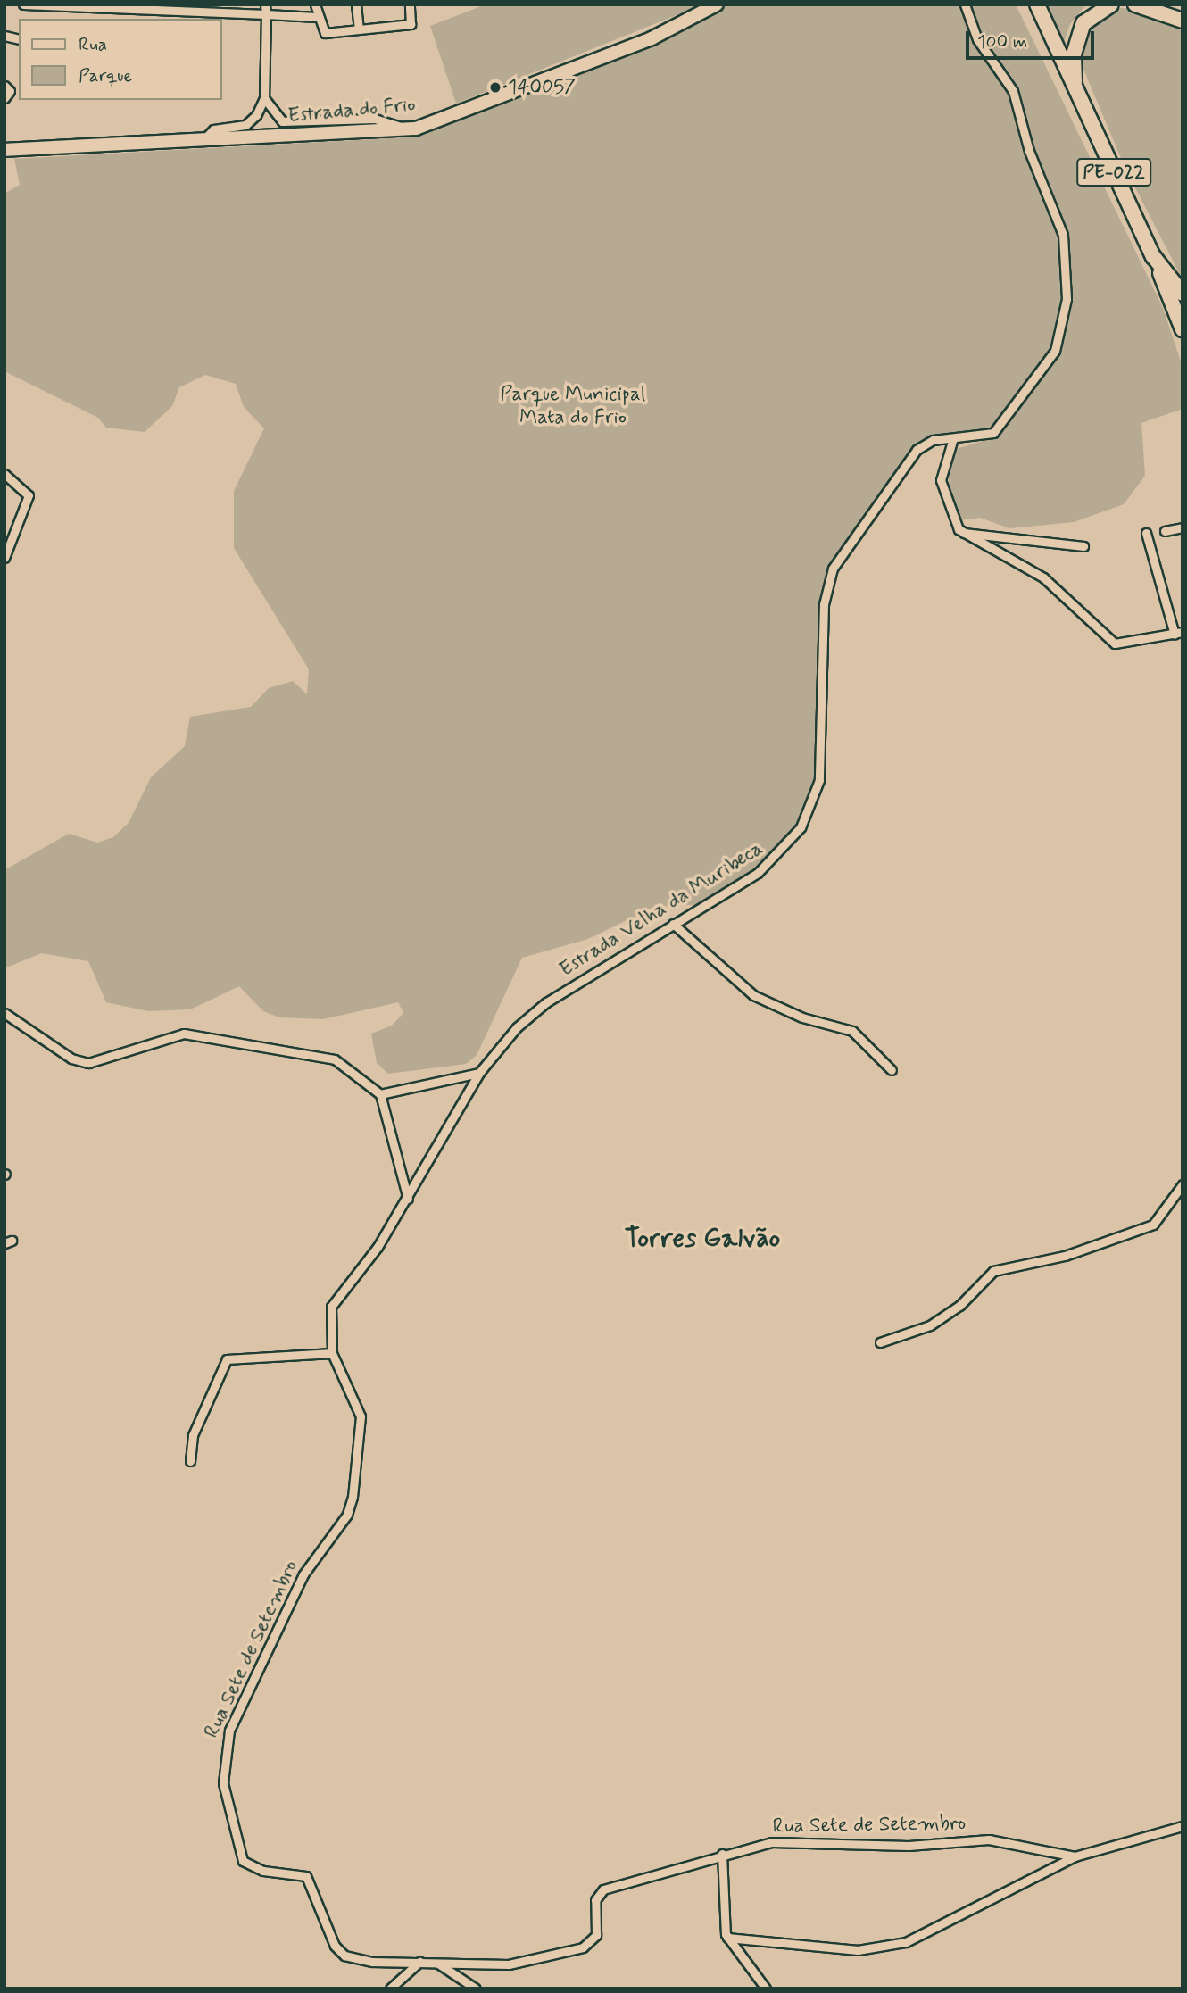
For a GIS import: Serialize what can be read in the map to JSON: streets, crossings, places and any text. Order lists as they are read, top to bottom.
{
  "streets": {
    "highway": ["PE-022"],
    "main road": ["Estrada do Frio"],
    "street": ["Estrada Velha da Muribeca", "Rua Sete de Setembro"]
  },
  "crossings": [
    ["Estrada Velha da Muribeca", "Rua Sete de Setembro"]
  ],
  "districts": ["Torres Galvão"],
  "parks": ["Parque Municipal Mata do Frio"],
  "places": ["140057"],
  "legend": ["Rua", "Parque"],
  "scale_bar": "100 m"
}
